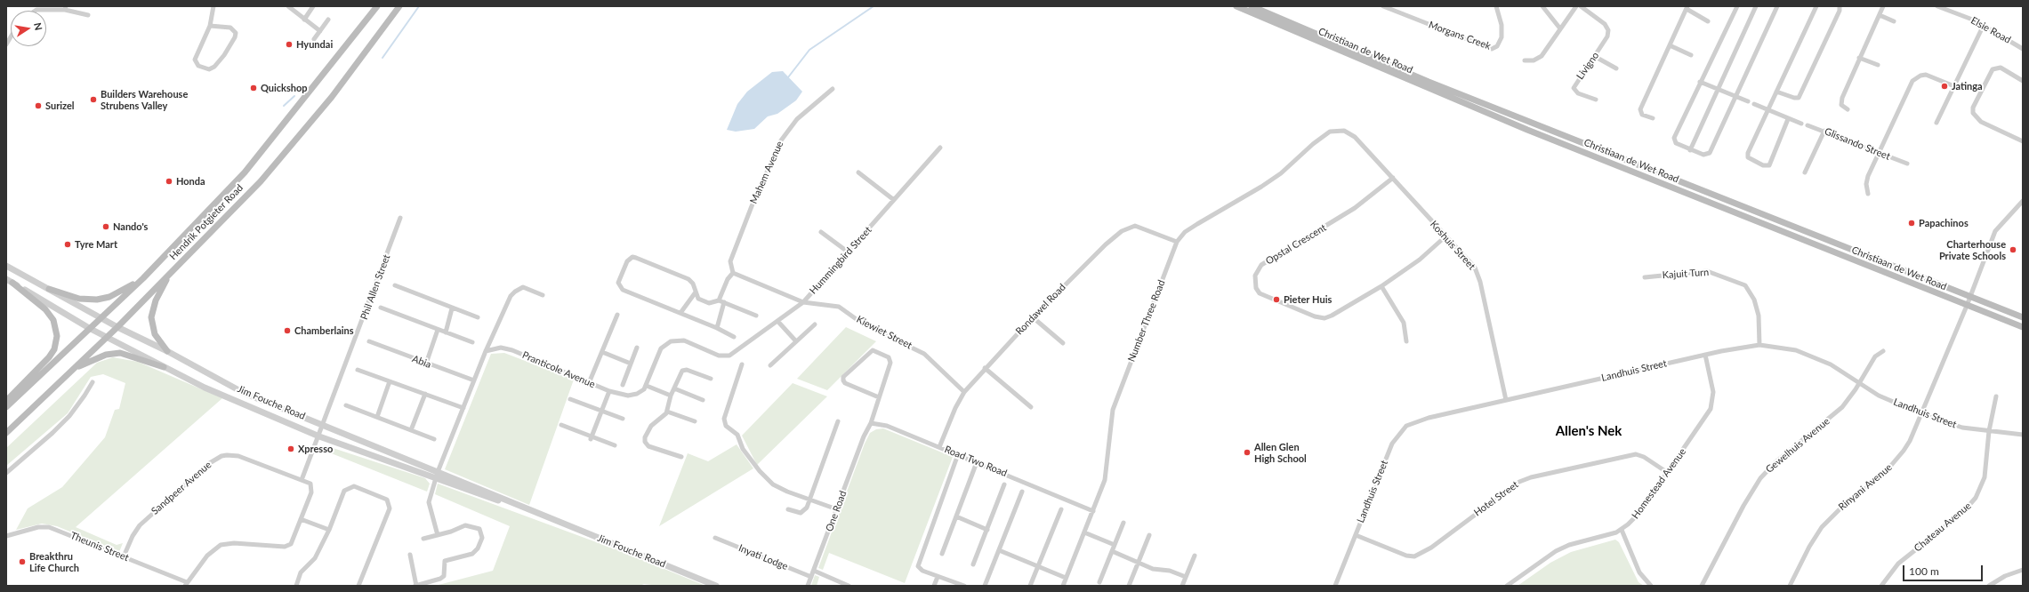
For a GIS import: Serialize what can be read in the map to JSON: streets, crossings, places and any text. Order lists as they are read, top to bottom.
{
  "streets": {
    "main road": ["Christiaan de Wet Road", "Hendrik Potgieter Road"],
    "street": [
      "Elsie Road",
      "Morgans Creek",
      "Livigno",
      "Glissando Street",
      "Mahem Avenue",
      "Opstal Crescent",
      "Koshuis Street",
      "Hummingbird Street",
      "Kajuit Turn",
      "Phil Allen Street",
      "Rondawel Road",
      "Number Three Road",
      "Kiewiet Street",
      "Abia",
      "Pranticole Avenue",
      "Landhuis Street",
      "Jim Fouche Road",
      "Gewelhuis Avenue",
      "Road Two Road",
      "Homestead Avenue",
      "Rinyani Avenue",
      "Sandpeer Avenue",
      "Hotel Street",
      "One Road",
      "Chateau Avenue",
      "Theunis Street",
      "Inyati Lodge"
    ]
  },
  "crossings": [
    ["Christiaan de Wet Road", "Rinyani Avenue"],
    ["Mahem Avenue", "Kiewiet Street"],
    ["Hendrik Potgieter Road", "Jim Fouche Road"],
    ["Opstal Crescent", "Koshuis Street"],
    ["Koshuis Street", "Number Three Road"],
    ["Koshuis Street", "Landhuis Street"],
    ["Hummingbird Street", "Kiewiet Street"],
    ["Hummingbird Street", "Pranticole Avenue"],
    ["Kajuit Turn", "Landhuis Street"],
    ["Phil Allen Street", "Jim Fouche Road"],
    ["Phil Allen Street", "Sandpeer Avenue"],
    ["Rondawel Road", "Number Three Road"],
    ["Rondawel Road", "Kiewiet Street"],
    ["Rondawel Road", "Road Two Road"],
    ["Number Three Road", "Road Two Road"],
    ["Landhuis Street", "Gewelhuis Avenue"],
    ["Landhuis Street", "Homestead Avenue"],
    ["Landhuis Street", "Rinyani Avenue"],
    ["Landhuis Street", "Hotel Street"],
    ["Landhuis Street", "Chateau Avenue"],
    ["Road Two Road", "One Road"],
    ["Homestead Avenue", "Hotel Street"],
    ["Sandpeer Avenue", "Theunis Street"],
    ["One Road", "Inyati Lodge"]
  ],
  "districts": ["Allen's Nek"],
  "places": [
    "Hyundai",
    "Jatinga",
    "Quickshop",
    "Builders Warehouse Strubens Valley",
    "Surizel",
    "Honda",
    "Papachinos",
    "Nando's",
    "Tyre Mart",
    "Charterhouse Private Schools",
    "Pieter Huis",
    "Chamberlains",
    "Xpresso",
    "Allen Glen High School",
    "Breakthru Life Church"
  ],
  "scale_bar": "100 m",
  "north": "right"
}
